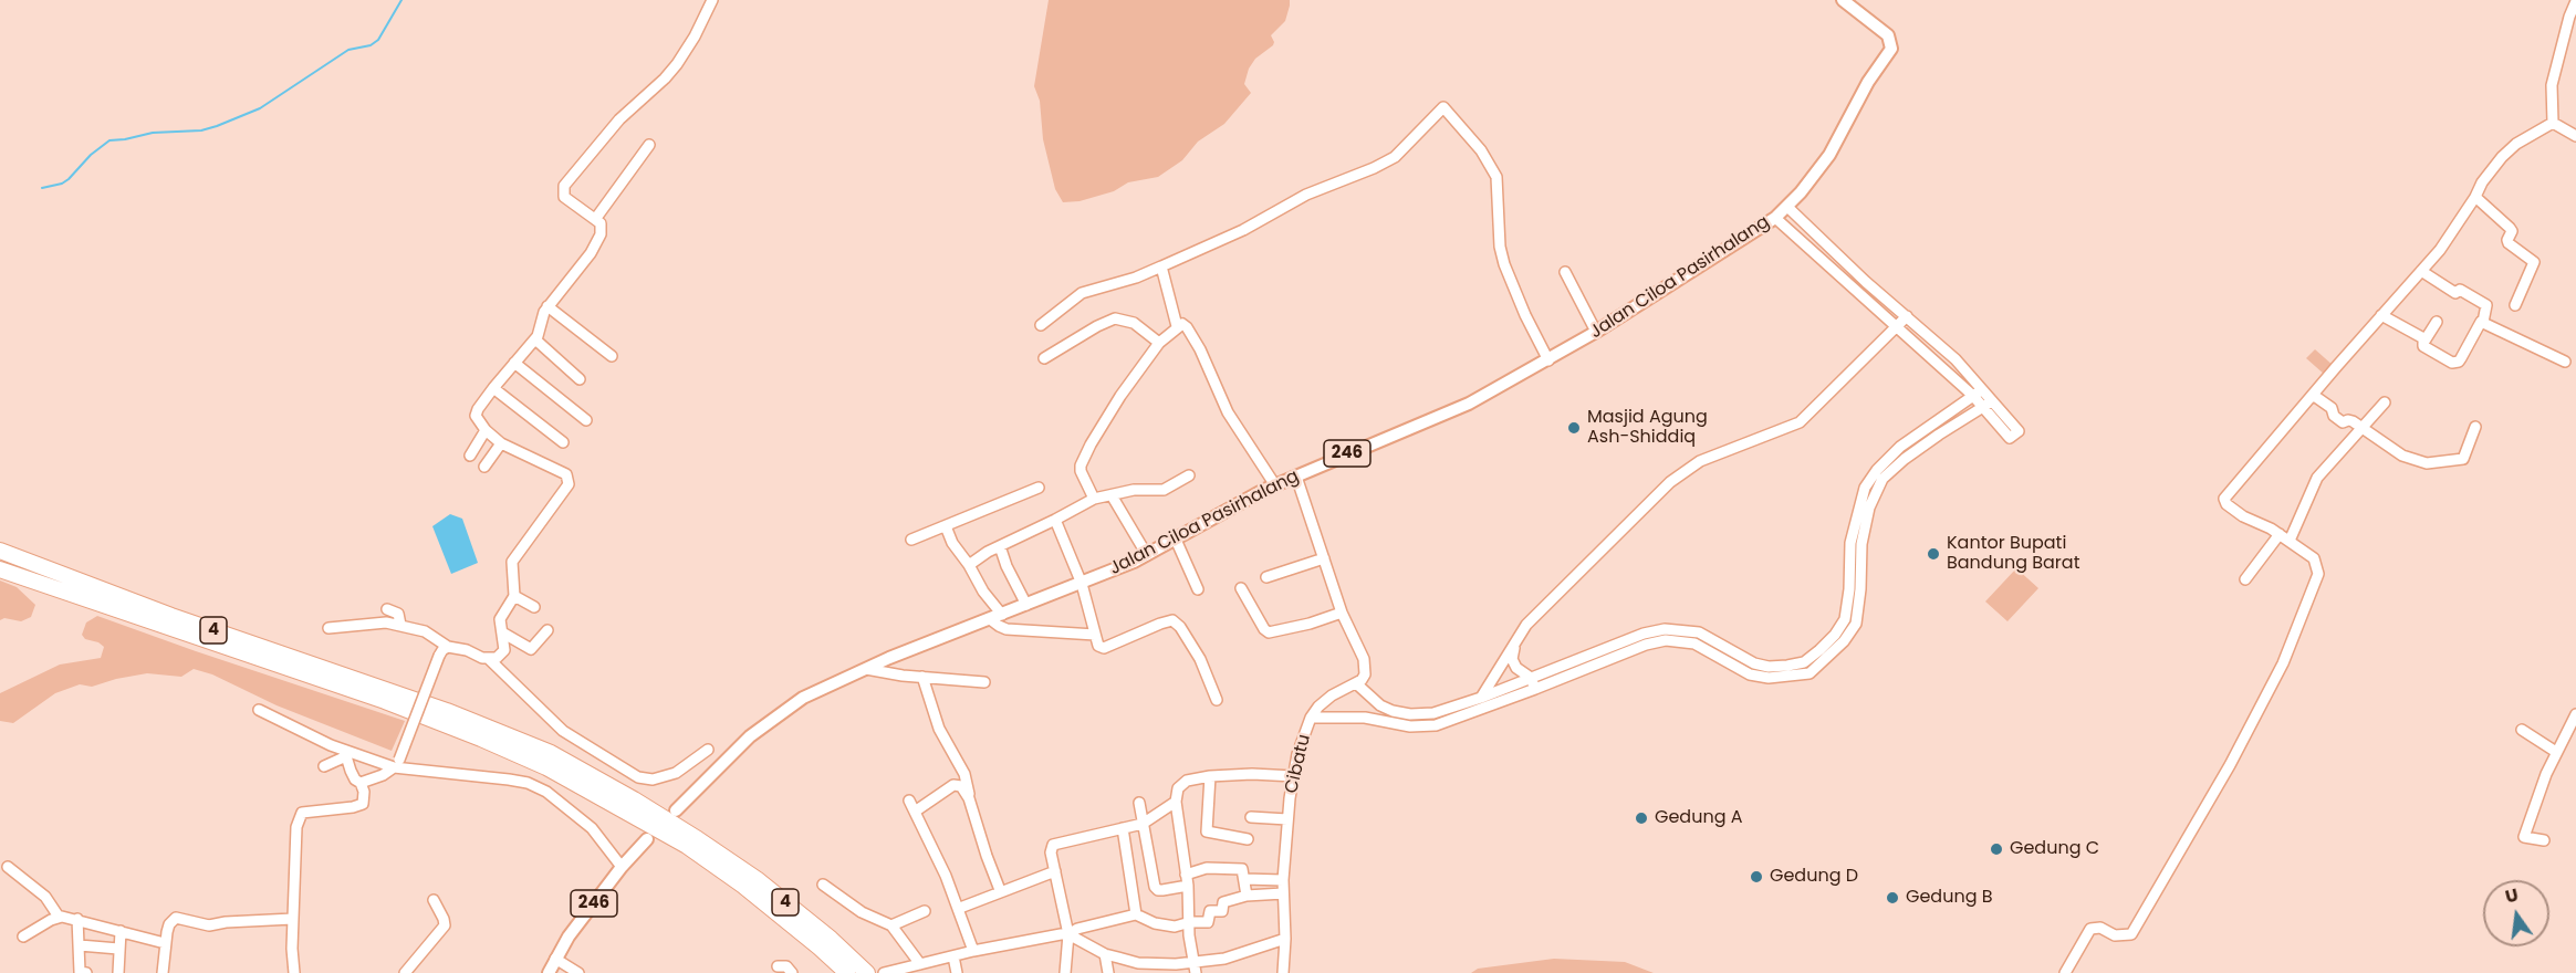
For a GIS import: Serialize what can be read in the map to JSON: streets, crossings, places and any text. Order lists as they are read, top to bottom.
{
  "streets": {
    "highway": ["4"],
    "main road": ["Jalan Ciloa Pasirhalang", "246"],
    "street": ["Cibatu"]
  },
  "places": [
    "Masjid Agung Ash-Shiddiq",
    "Kantor Bupati Bandung Barat",
    "Gedung A",
    "Gedung C",
    "Gedung D",
    "Gedung B"
  ],
  "north": "top"
}
